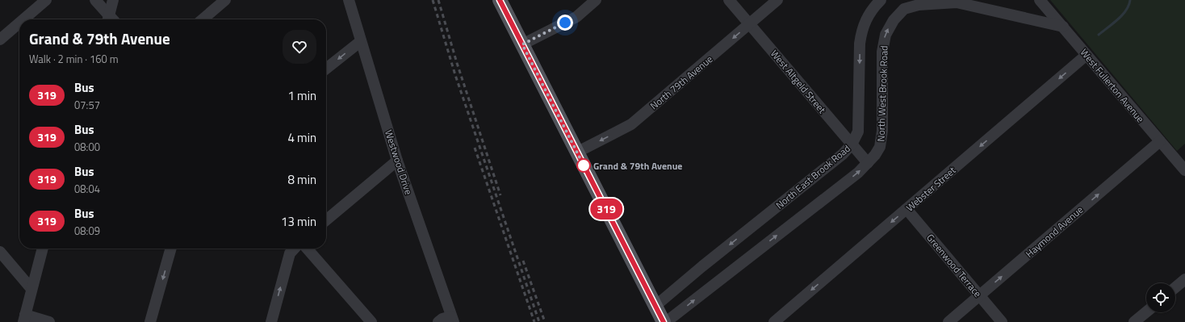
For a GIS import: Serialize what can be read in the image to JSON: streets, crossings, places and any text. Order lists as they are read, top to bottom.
{
  "streets": {
    "street": [
      "West Altgeld Street",
      "North 79th Avenue",
      "West Fullerton Avenue",
      "North West Brook Road",
      "Westwood Drive",
      "North East Brook Road",
      "Webster Street",
      "Haymond Avenue",
      "Greenwood Terrace"
    ]
  },
  "crossings": [
    ["West Altgeld Street", "North 79th Avenue"],
    ["West Altgeld Street", "North West Brook Road"],
    ["West Altgeld Street", "North East Brook Road"],
    ["West Fullerton Avenue", "North West Brook Road"],
    ["West Fullerton Avenue", "Webster Street"],
    ["West Fullerton Avenue", "Haymond Avenue"],
    ["Webster Street", "Greenwood Terrace"],
    ["Haymond Avenue", "Greenwood Terrace"]
  ],
  "one_way": [
    "North 79th Avenue",
    "North West Brook Road",
    "North East Brook Road",
    "Webster Street",
    "Haymond Avenue"
  ],
  "places": ["Grand & 79th Avenue"],
  "lines": ["bus line 319"],
  "page": {
    "on_map": "319",
    "heading": ["Grand & 79th Avenue", "Walk · 2 min · 160 m"],
    "list": [
      {
        "mark": "319",
        "name": "Bus",
        "note": "07:57",
        "value": "1 min"
      },
      {
        "mark": "319",
        "name": "Bus",
        "note": "08:00",
        "value": "4 min"
      },
      {
        "mark": "319",
        "name": "Bus",
        "note": "08:04",
        "value": "8 min"
      },
      {
        "mark": "319",
        "name": "Bus",
        "note": "08:09",
        "value": "13 min"
      }
    ]
  }
}
